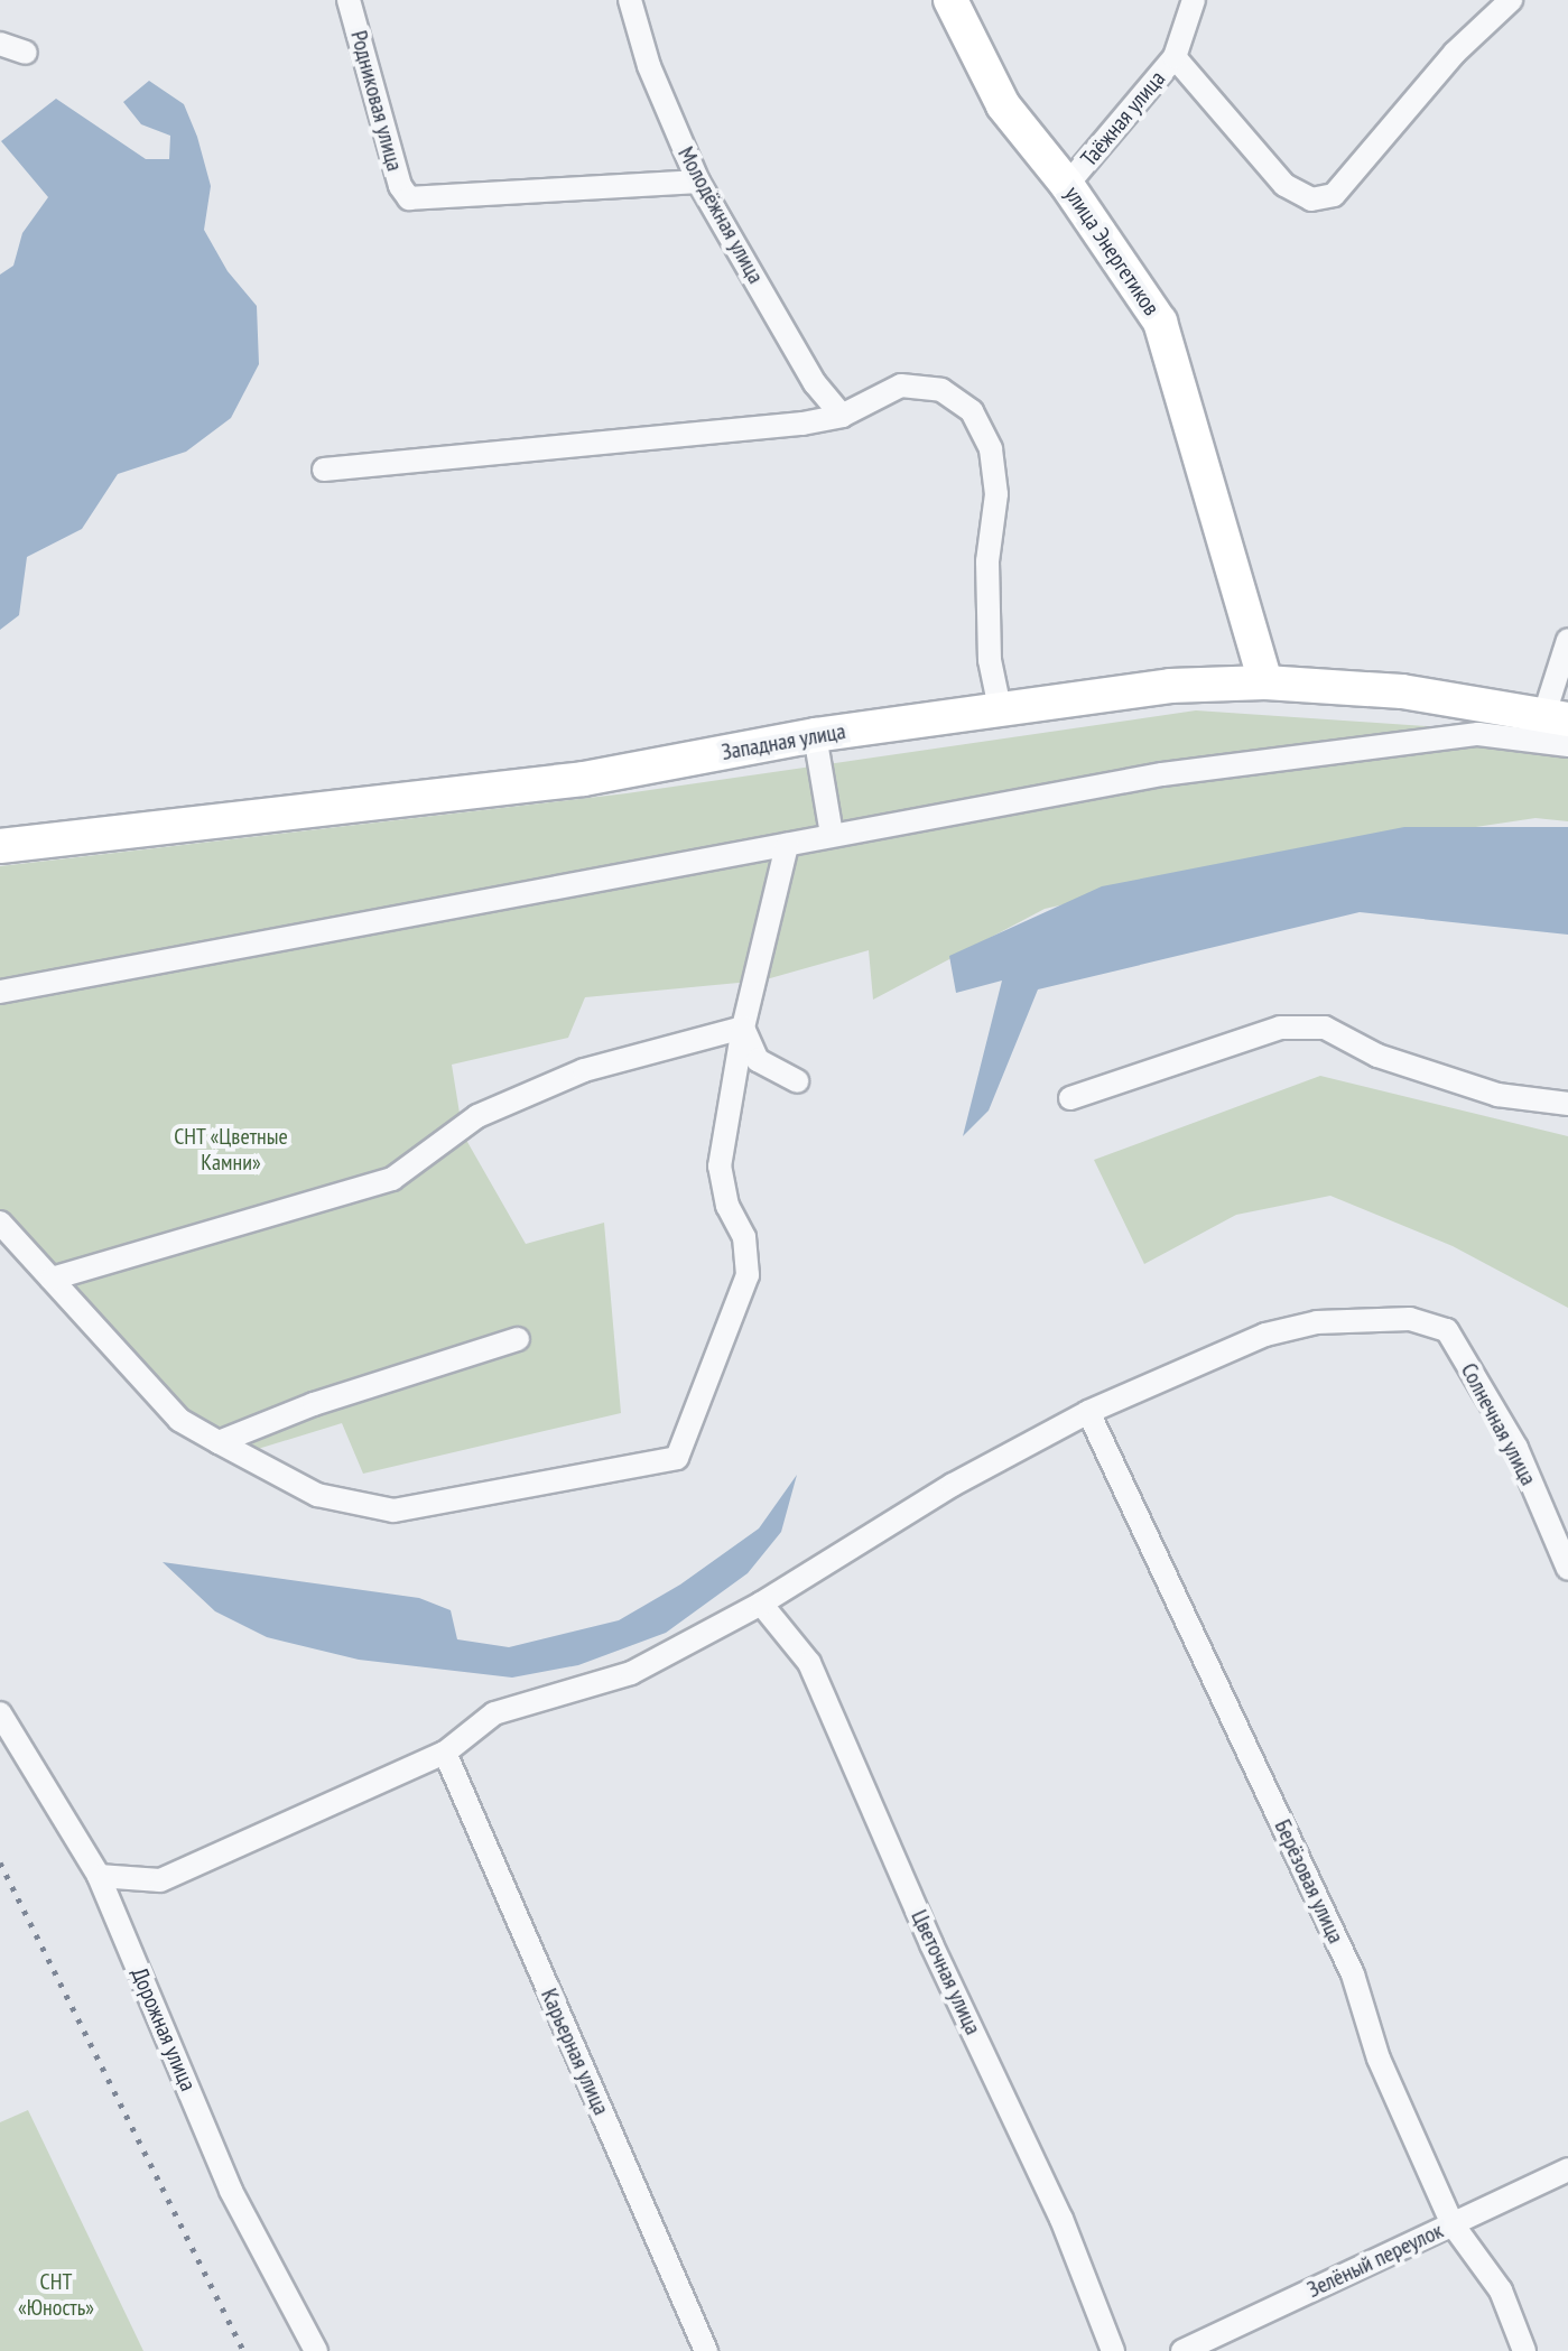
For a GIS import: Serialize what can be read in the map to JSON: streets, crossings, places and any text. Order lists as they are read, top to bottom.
{
  "streets": {
    "main road": ["улица Энергетиков", "Западная улица"],
    "street": [
      "Родниковая улица",
      "Таёжная улица",
      "Молодёжная улица",
      "Солнечная улица",
      "Берёзовая улица",
      "Цветочная улица",
      "Дорожная улица",
      "Карьерная улица",
      "Зелёный переулок"
    ]
  },
  "crossings": [
    ["Родниковая улица", "Молодёжная улица"],
    ["Таёжная улица", "улица Энергетиков"],
    ["улица Энергетиков", "Западная улица"],
    ["Солнечная улица", "Берёзовая улица"],
    ["Берёзовая улица", "Зелёный переулок"]
  ],
  "parks": ["СНТ «Цветные Камни»", "СНТ «Юность»"]
}
